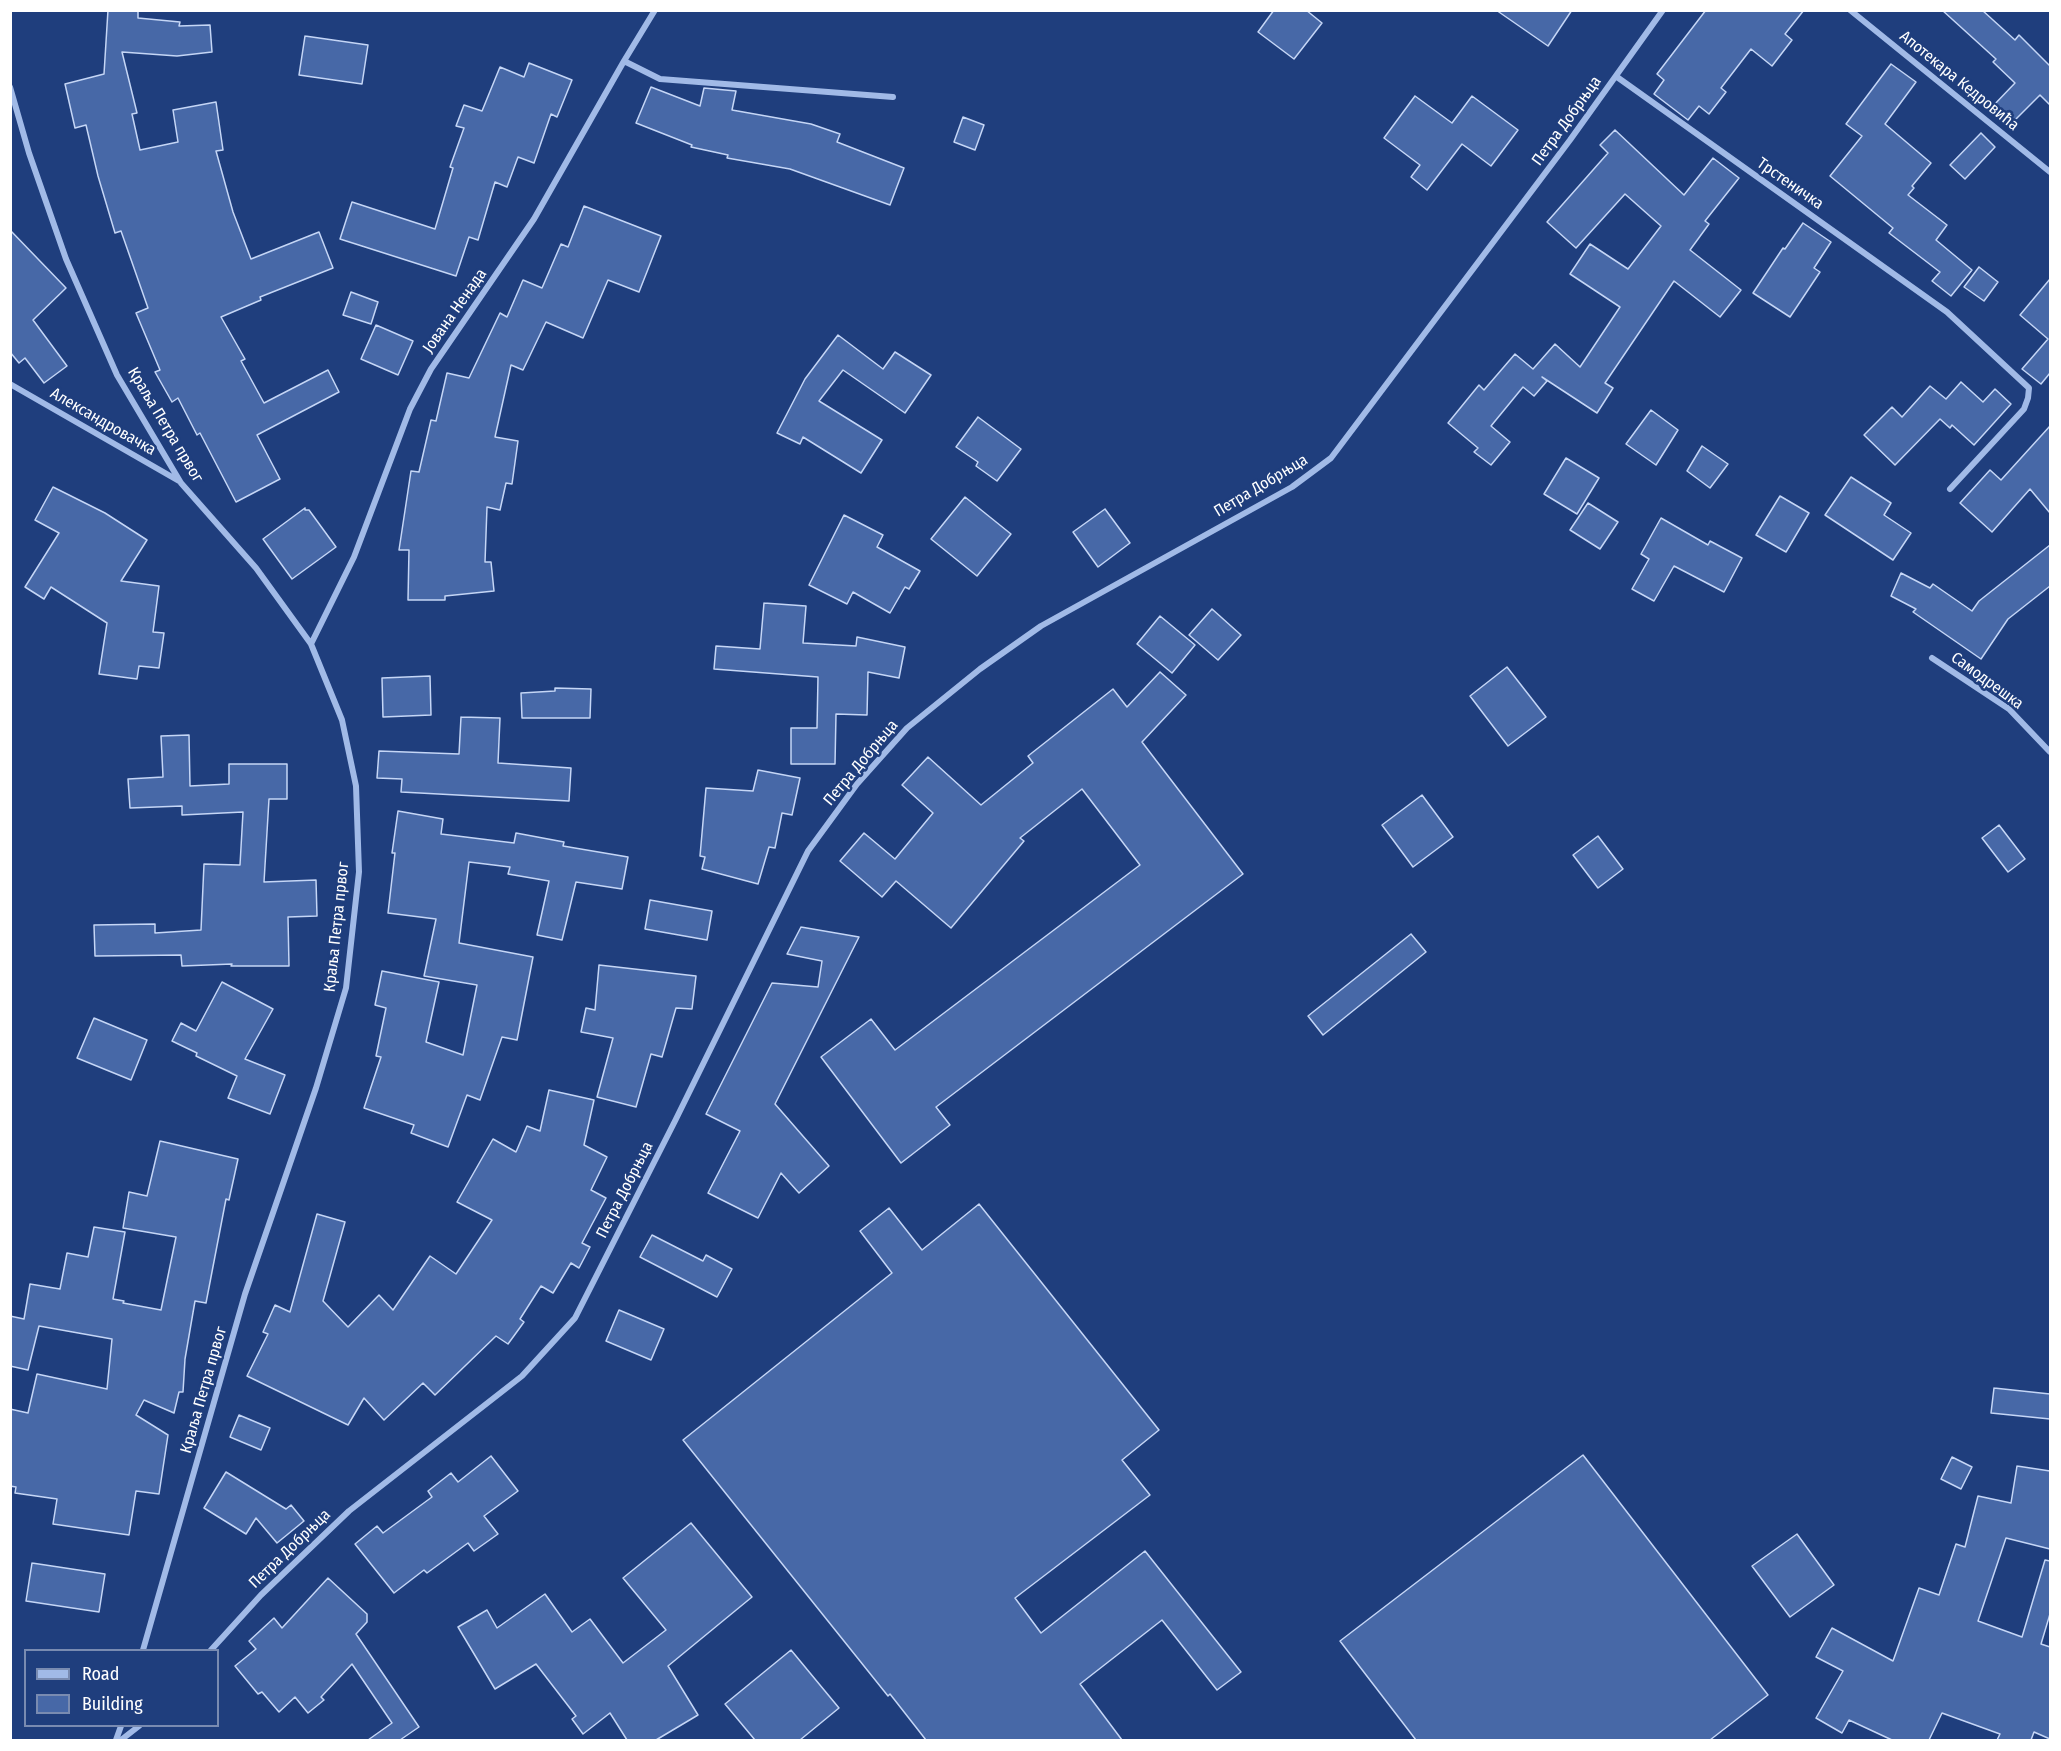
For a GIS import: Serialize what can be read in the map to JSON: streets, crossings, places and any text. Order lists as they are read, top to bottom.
{
  "streets": {
    "street": [
      "Апотекара Кедровића",
      "Петра Добрњца",
      "Трстеничка",
      "Јована Ненада",
      "Александровачка",
      "Краља Петра првог",
      "Самодрешка"
    ]
  },
  "crossings": [
    ["Петра Добрњца", "Трстеничка"],
    ["Јована Ненада", "Краља Петра првог"],
    ["Александровачка", "Краља Петра првог"]
  ],
  "legend": ["Road", "Building"]
}
